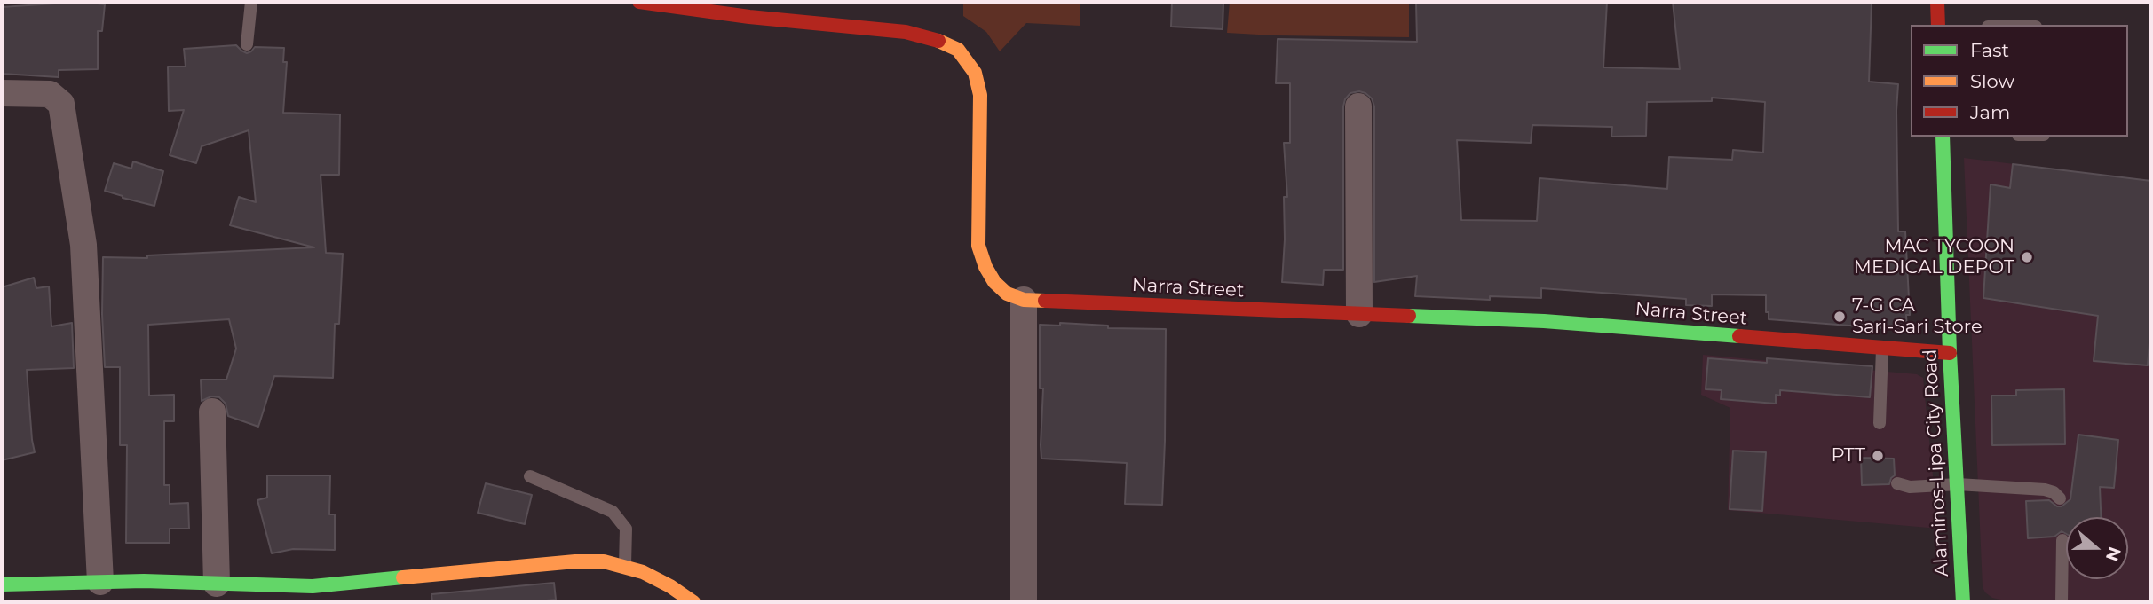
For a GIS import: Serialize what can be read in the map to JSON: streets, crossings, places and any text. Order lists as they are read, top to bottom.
{
  "streets": {
    "street": ["Narra Street", "Alaminos-Lipa City Road"]
  },
  "crossings": [
    ["Narra Street", "Alaminos-Lipa City Road"]
  ],
  "places": ["MAC TYCOON MEDICAL DEPOT", "7-G CA Sari-Sari Store", "PTT"],
  "legend": ["Fast", "Slow", "Jam"],
  "north": "right"
}
